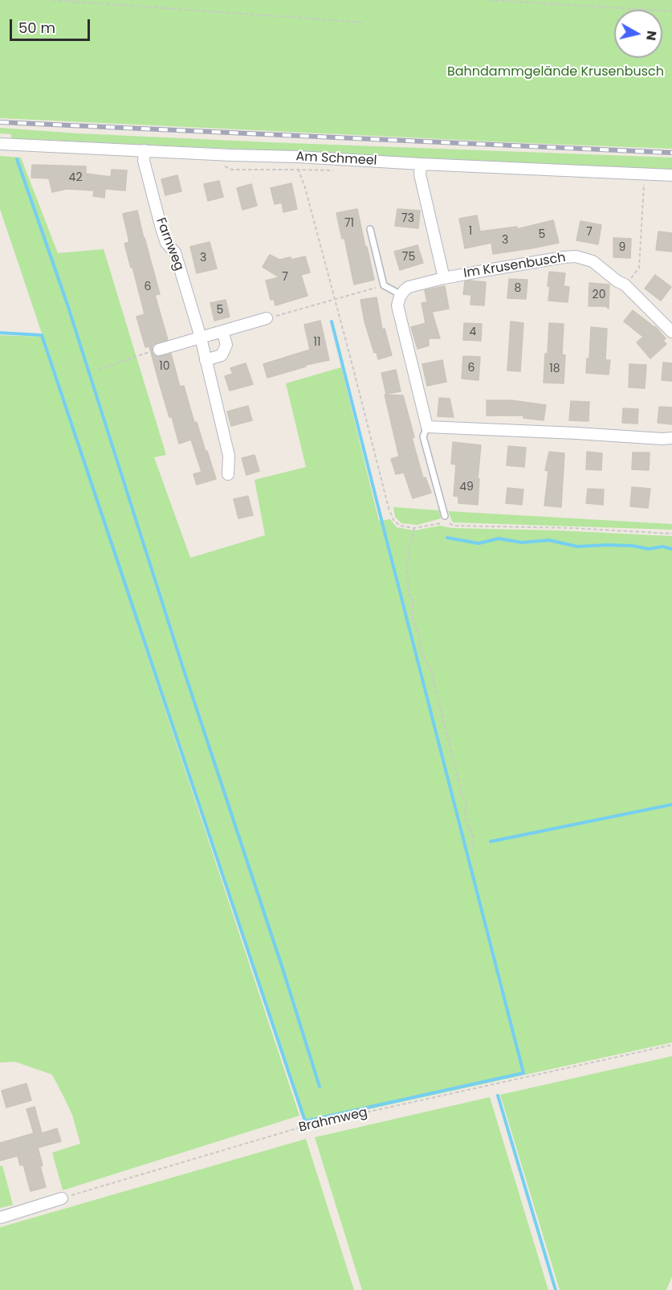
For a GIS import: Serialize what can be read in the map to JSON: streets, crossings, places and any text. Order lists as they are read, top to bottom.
{
  "streets": {
    "street": ["Am Schmeel", "Farnweg", "Im Krusenbusch"],
    "path": ["Brahmweg"]
  },
  "crossings": [
    ["Am Schmeel", "Farnweg"],
    ["Am Schmeel", "Im Krusenbusch"]
  ],
  "parks": ["Bahndammgelände Krusenbusch"],
  "house_numbers": [
    "42",
    "73",
    "71",
    "1",
    "7",
    "5",
    "3",
    "9",
    "75",
    "3",
    "7",
    "6",
    "8",
    "20",
    "5",
    "4",
    "11",
    "10",
    "6",
    "18",
    "49"
  ],
  "scale_bar": "50 m",
  "north": "right"
}
